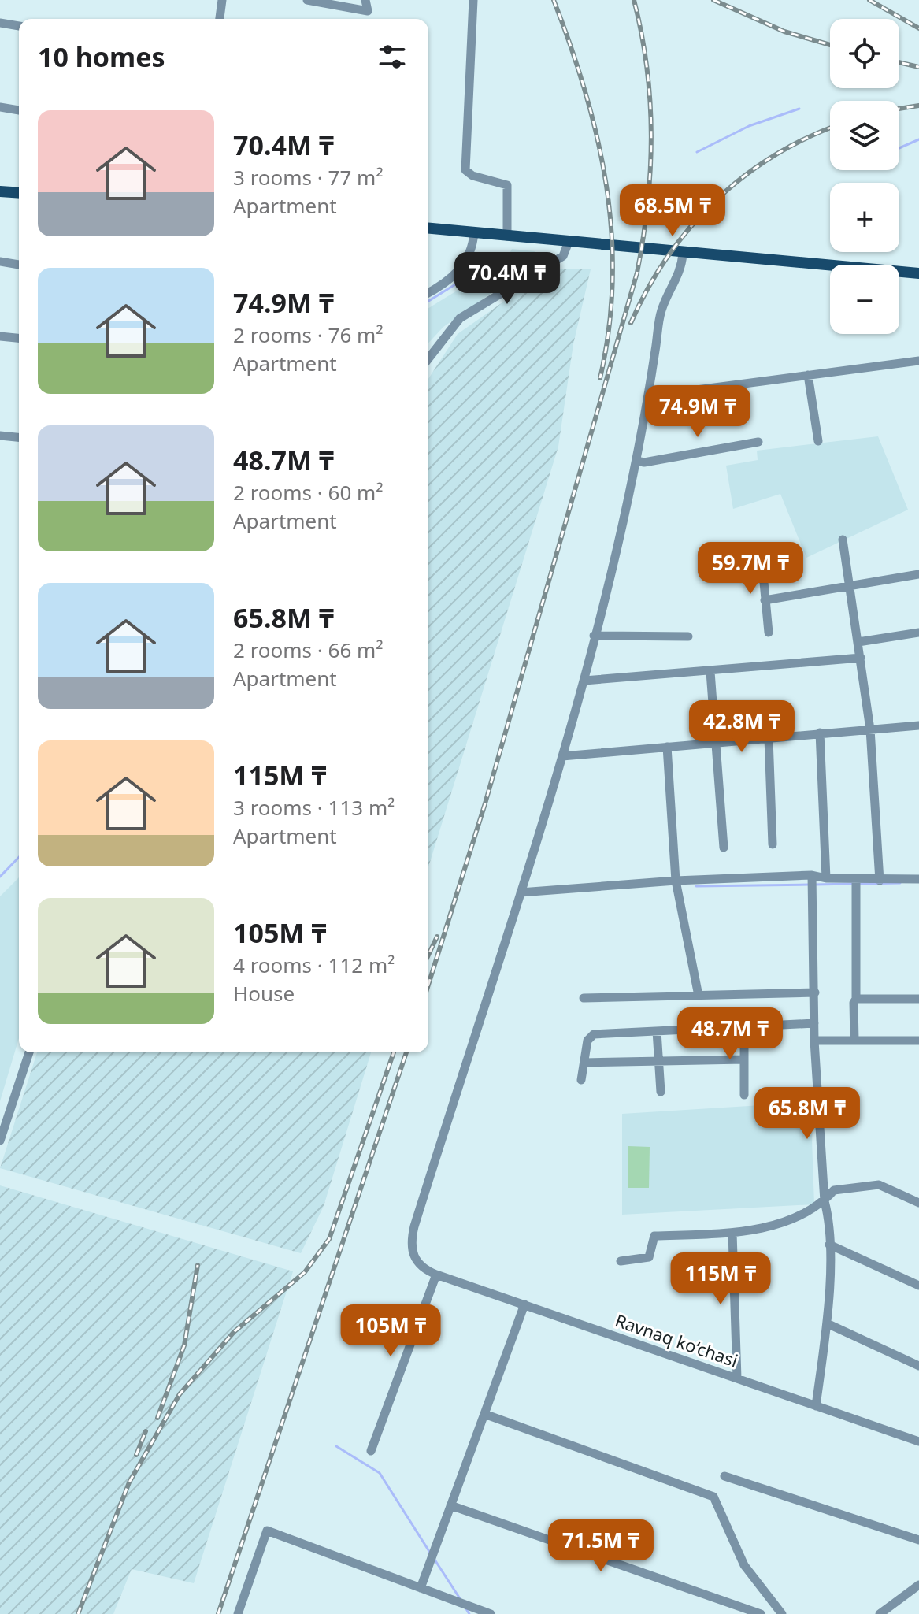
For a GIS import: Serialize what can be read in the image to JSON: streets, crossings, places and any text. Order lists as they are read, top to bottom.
{
  "streets": {
    "street": ["Ravnaq ko‘chasi"]
  },
  "page": {
    "map_buttons": ["+", "−"],
    "heading": "10 homes",
    "list": [
      {
        "name": "70.4M ₸",
        "note": "3 rooms · 77 m² · Apartment"
      },
      {
        "name": "74.9M ₸",
        "note": "2 rooms · 76 m² · Apartment"
      },
      {
        "name": "48.7M ₸",
        "note": "2 rooms · 60 m² · Apartment"
      },
      {
        "name": "65.8M ₸",
        "note": "2 rooms · 66 m² · Apartment"
      },
      {
        "name": "115M ₸",
        "note": "3 rooms · 113 m² · Apartment"
      },
      {
        "name": "105M ₸",
        "note": "4 rooms · 112 m² · House"
      }
    ],
    "price": [
      "68.5M ₸",
      "70.4M ₸",
      "74.9M ₸",
      "59.7M ₸",
      "42.8M ₸",
      "48.7M ₸",
      "65.8M ₸",
      "115M ₸",
      "105M ₸",
      "71.5M ₸"
    ]
  }
}
